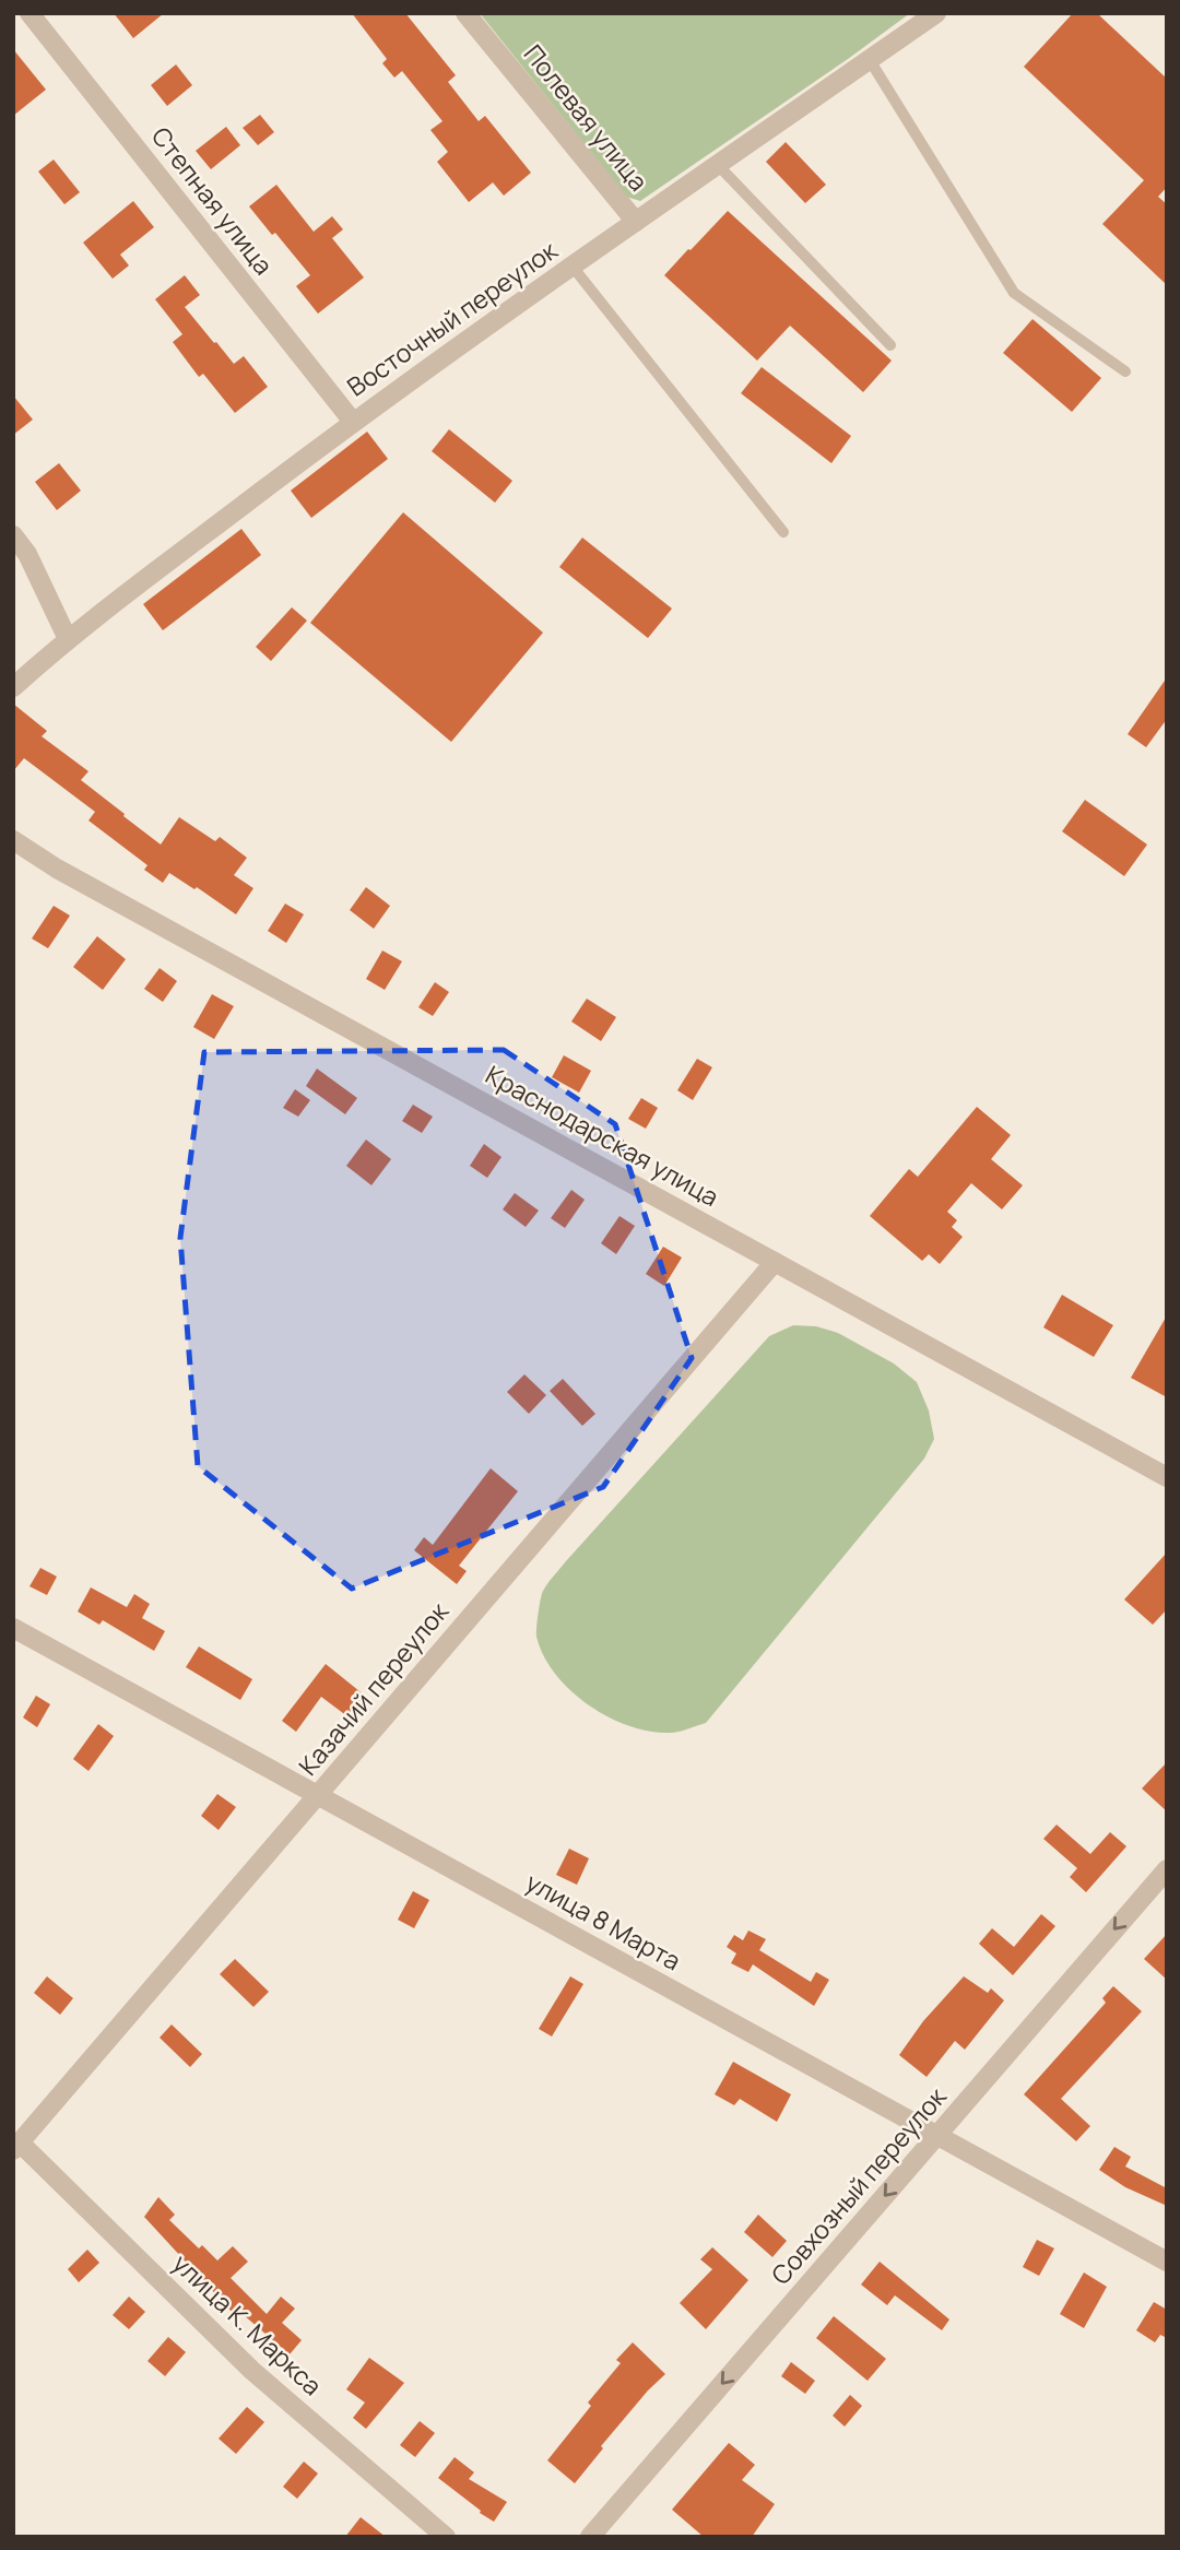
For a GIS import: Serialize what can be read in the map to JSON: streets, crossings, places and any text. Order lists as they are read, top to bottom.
{
  "streets": {
    "street": [
      "Полевая улица",
      "Степная улица",
      "Восточный переулок",
      "Краснодарская улица",
      "Казачий переулок",
      "улица 8 Марта",
      "Совхозный переулок",
      "улица К. Маркса"
    ]
  },
  "crossings": [
    ["Полевая улица", "Восточный переулок"],
    ["Степная улица", "Восточный переулок"],
    ["Краснодарская улица", "Казачий переулок"],
    ["Казачий переулок", "улица 8 Марта"],
    ["Казачий переулок", "улица К. Маркса"],
    ["улица 8 Марта", "Совхозный переулок"]
  ],
  "one_way": ["Совхозный переулок"]
}
